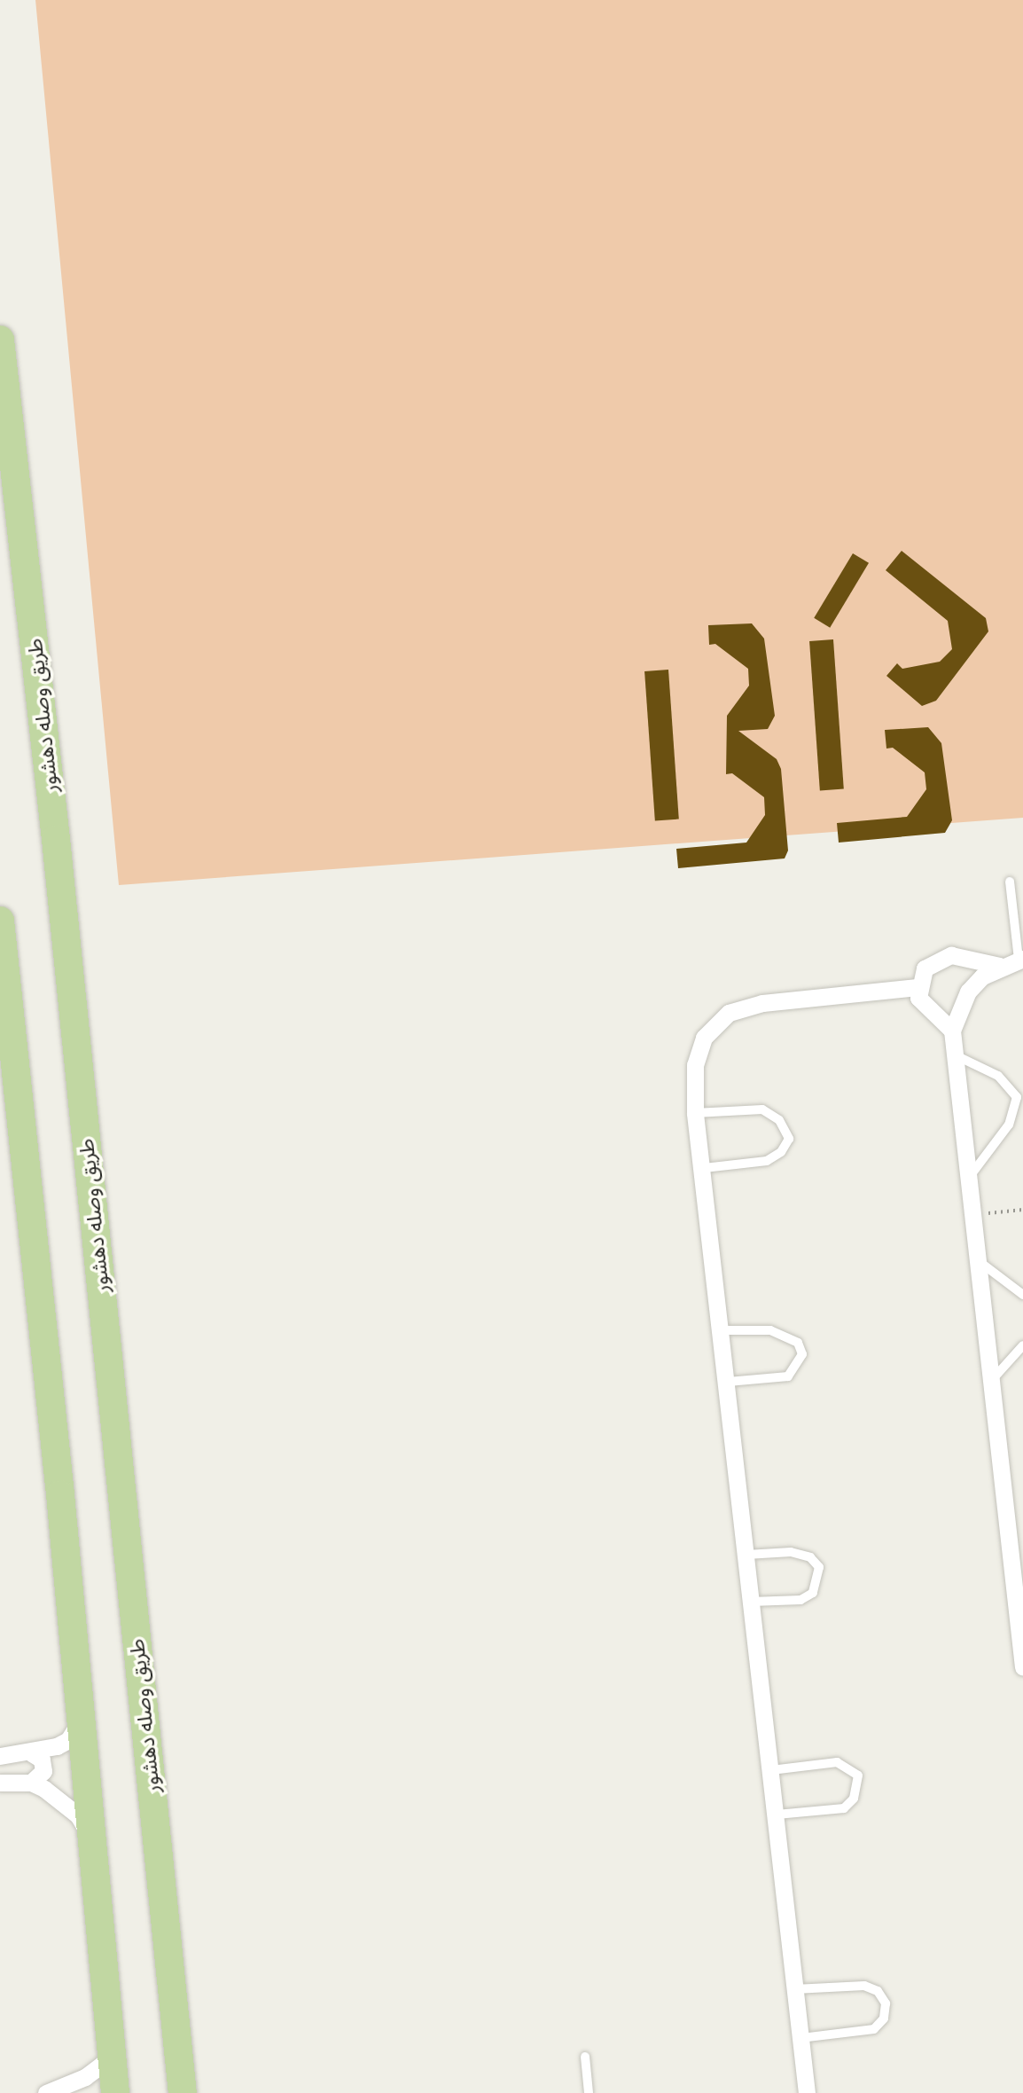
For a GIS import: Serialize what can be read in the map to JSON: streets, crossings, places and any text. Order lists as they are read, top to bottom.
{
  "streets": {
    "main road": ["طريق وصله دهشور"]
  }
}
